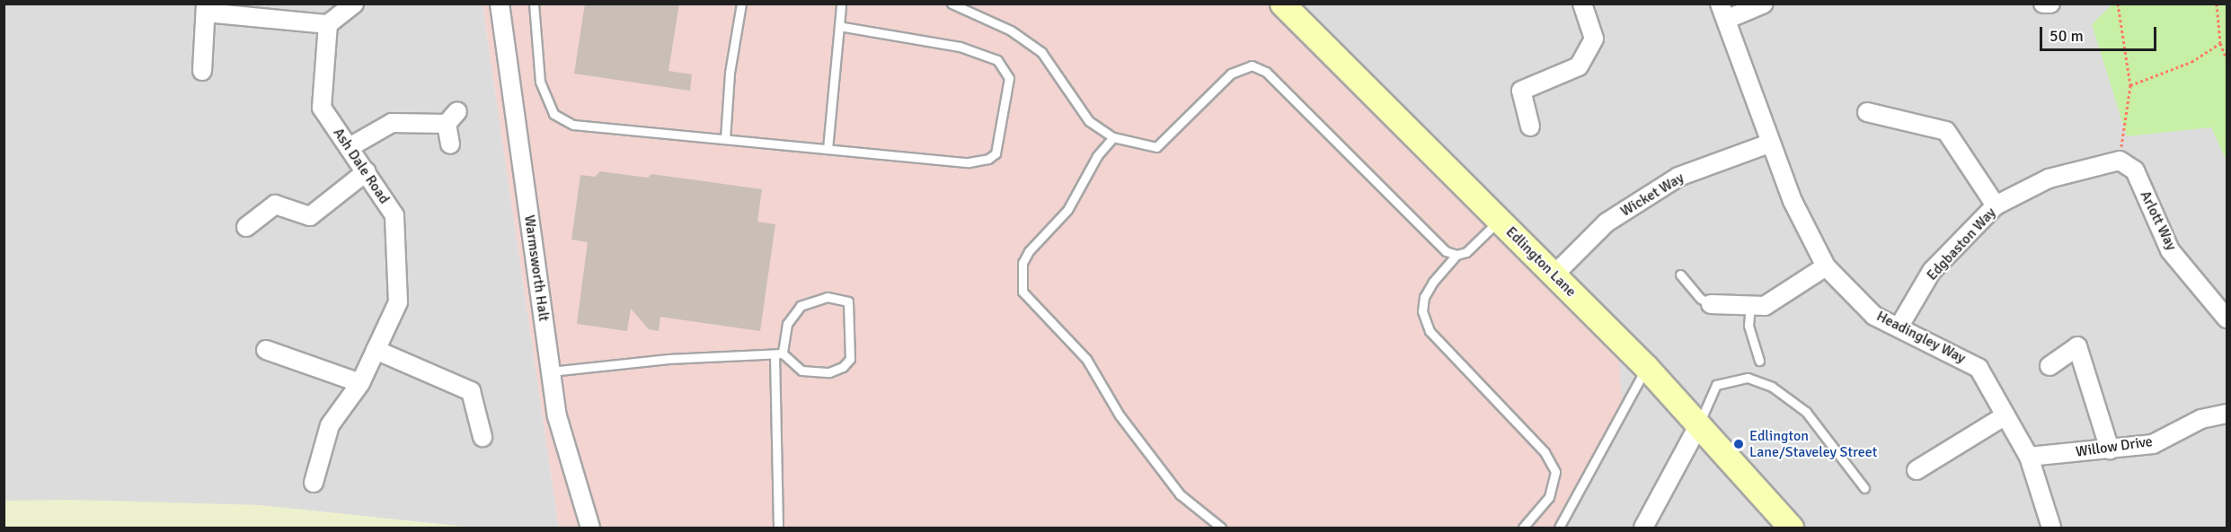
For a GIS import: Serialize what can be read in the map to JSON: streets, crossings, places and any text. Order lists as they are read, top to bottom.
{
  "streets": {
    "main road": ["Edlington Lane"],
    "street": [
      "Ash Dale Road",
      "Wicket Way",
      "Arlott Way",
      "Edgbaston Way",
      "Warmsworth Halt",
      "Headingley Way",
      "Willow Drive"
    ]
  },
  "crossings": [
    ["Wicket Way", "Edlington Lane"],
    ["Wicket Way", "Headingley Way"],
    ["Arlott Way", "Edgbaston Way"],
    ["Edgbaston Way", "Headingley Way"],
    ["Headingley Way", "Willow Drive"]
  ],
  "places": ["Edlington Lane/Staveley Street"],
  "scale_bar": "50 m"
}
